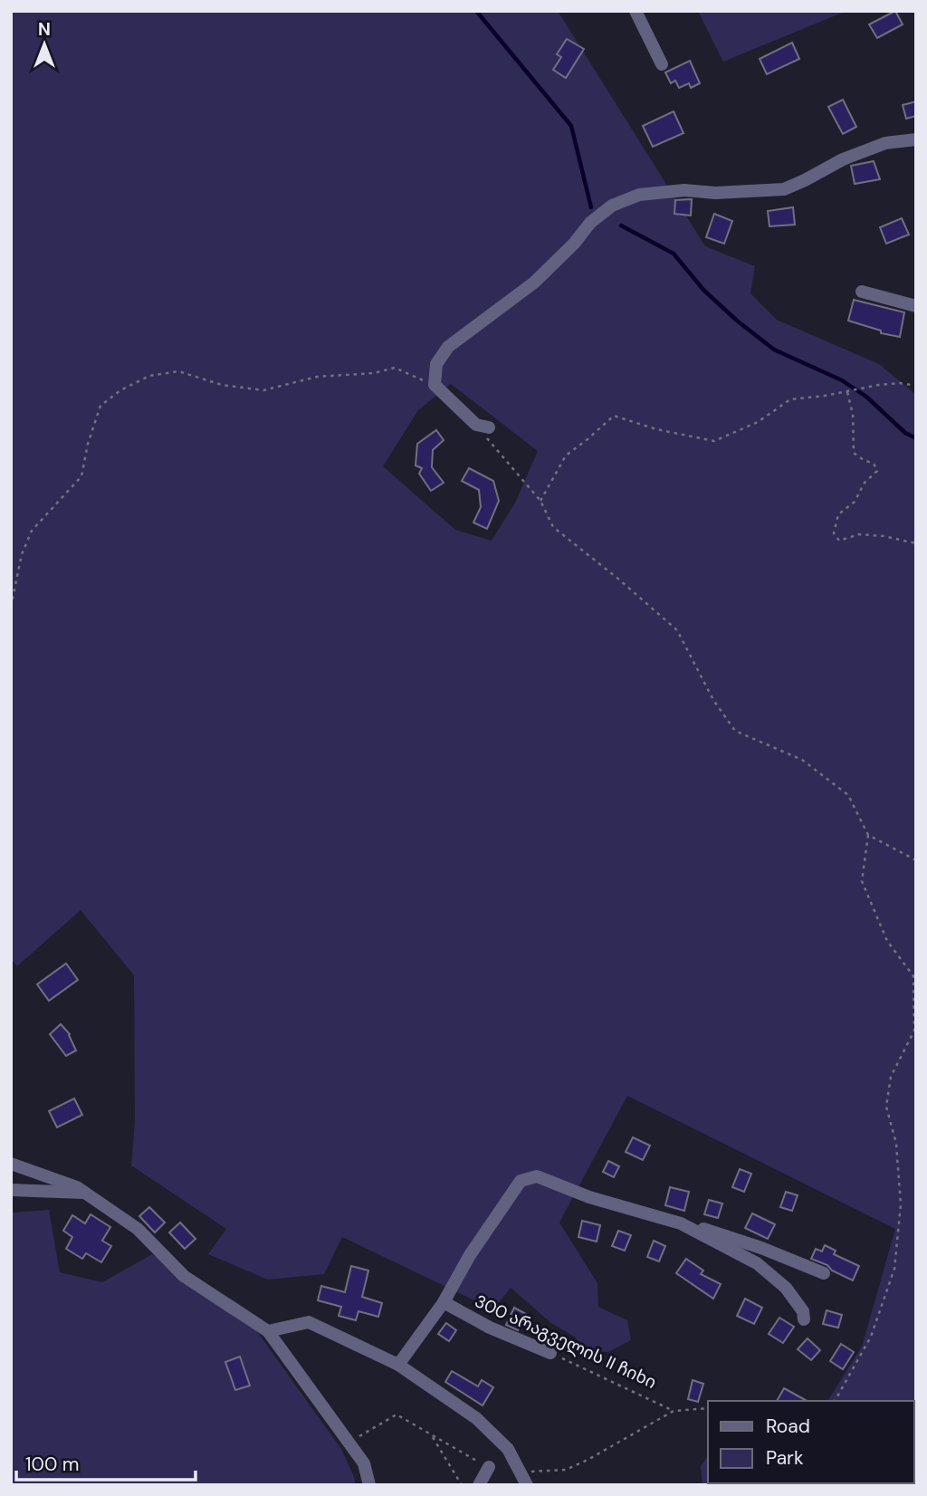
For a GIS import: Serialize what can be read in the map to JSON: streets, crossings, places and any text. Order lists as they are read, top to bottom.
{
  "streets": {
    "street": ["300 არაგველის II ჩიხი"]
  },
  "legend": ["Road", "Park"],
  "scale_bar": "100 m",
  "north": "top"
}
